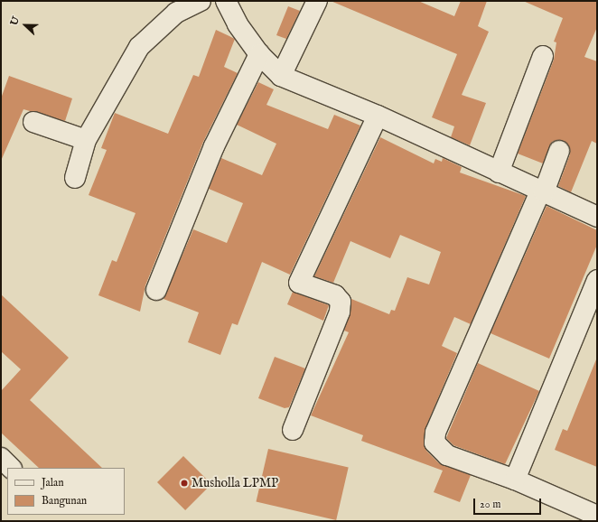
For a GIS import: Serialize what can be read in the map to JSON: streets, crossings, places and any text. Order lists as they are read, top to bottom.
{
  "places": ["Musholla LPMP"],
  "legend": ["Jalan", "Bangunan"],
  "scale_bar": "20 m",
  "north": "left"
}
